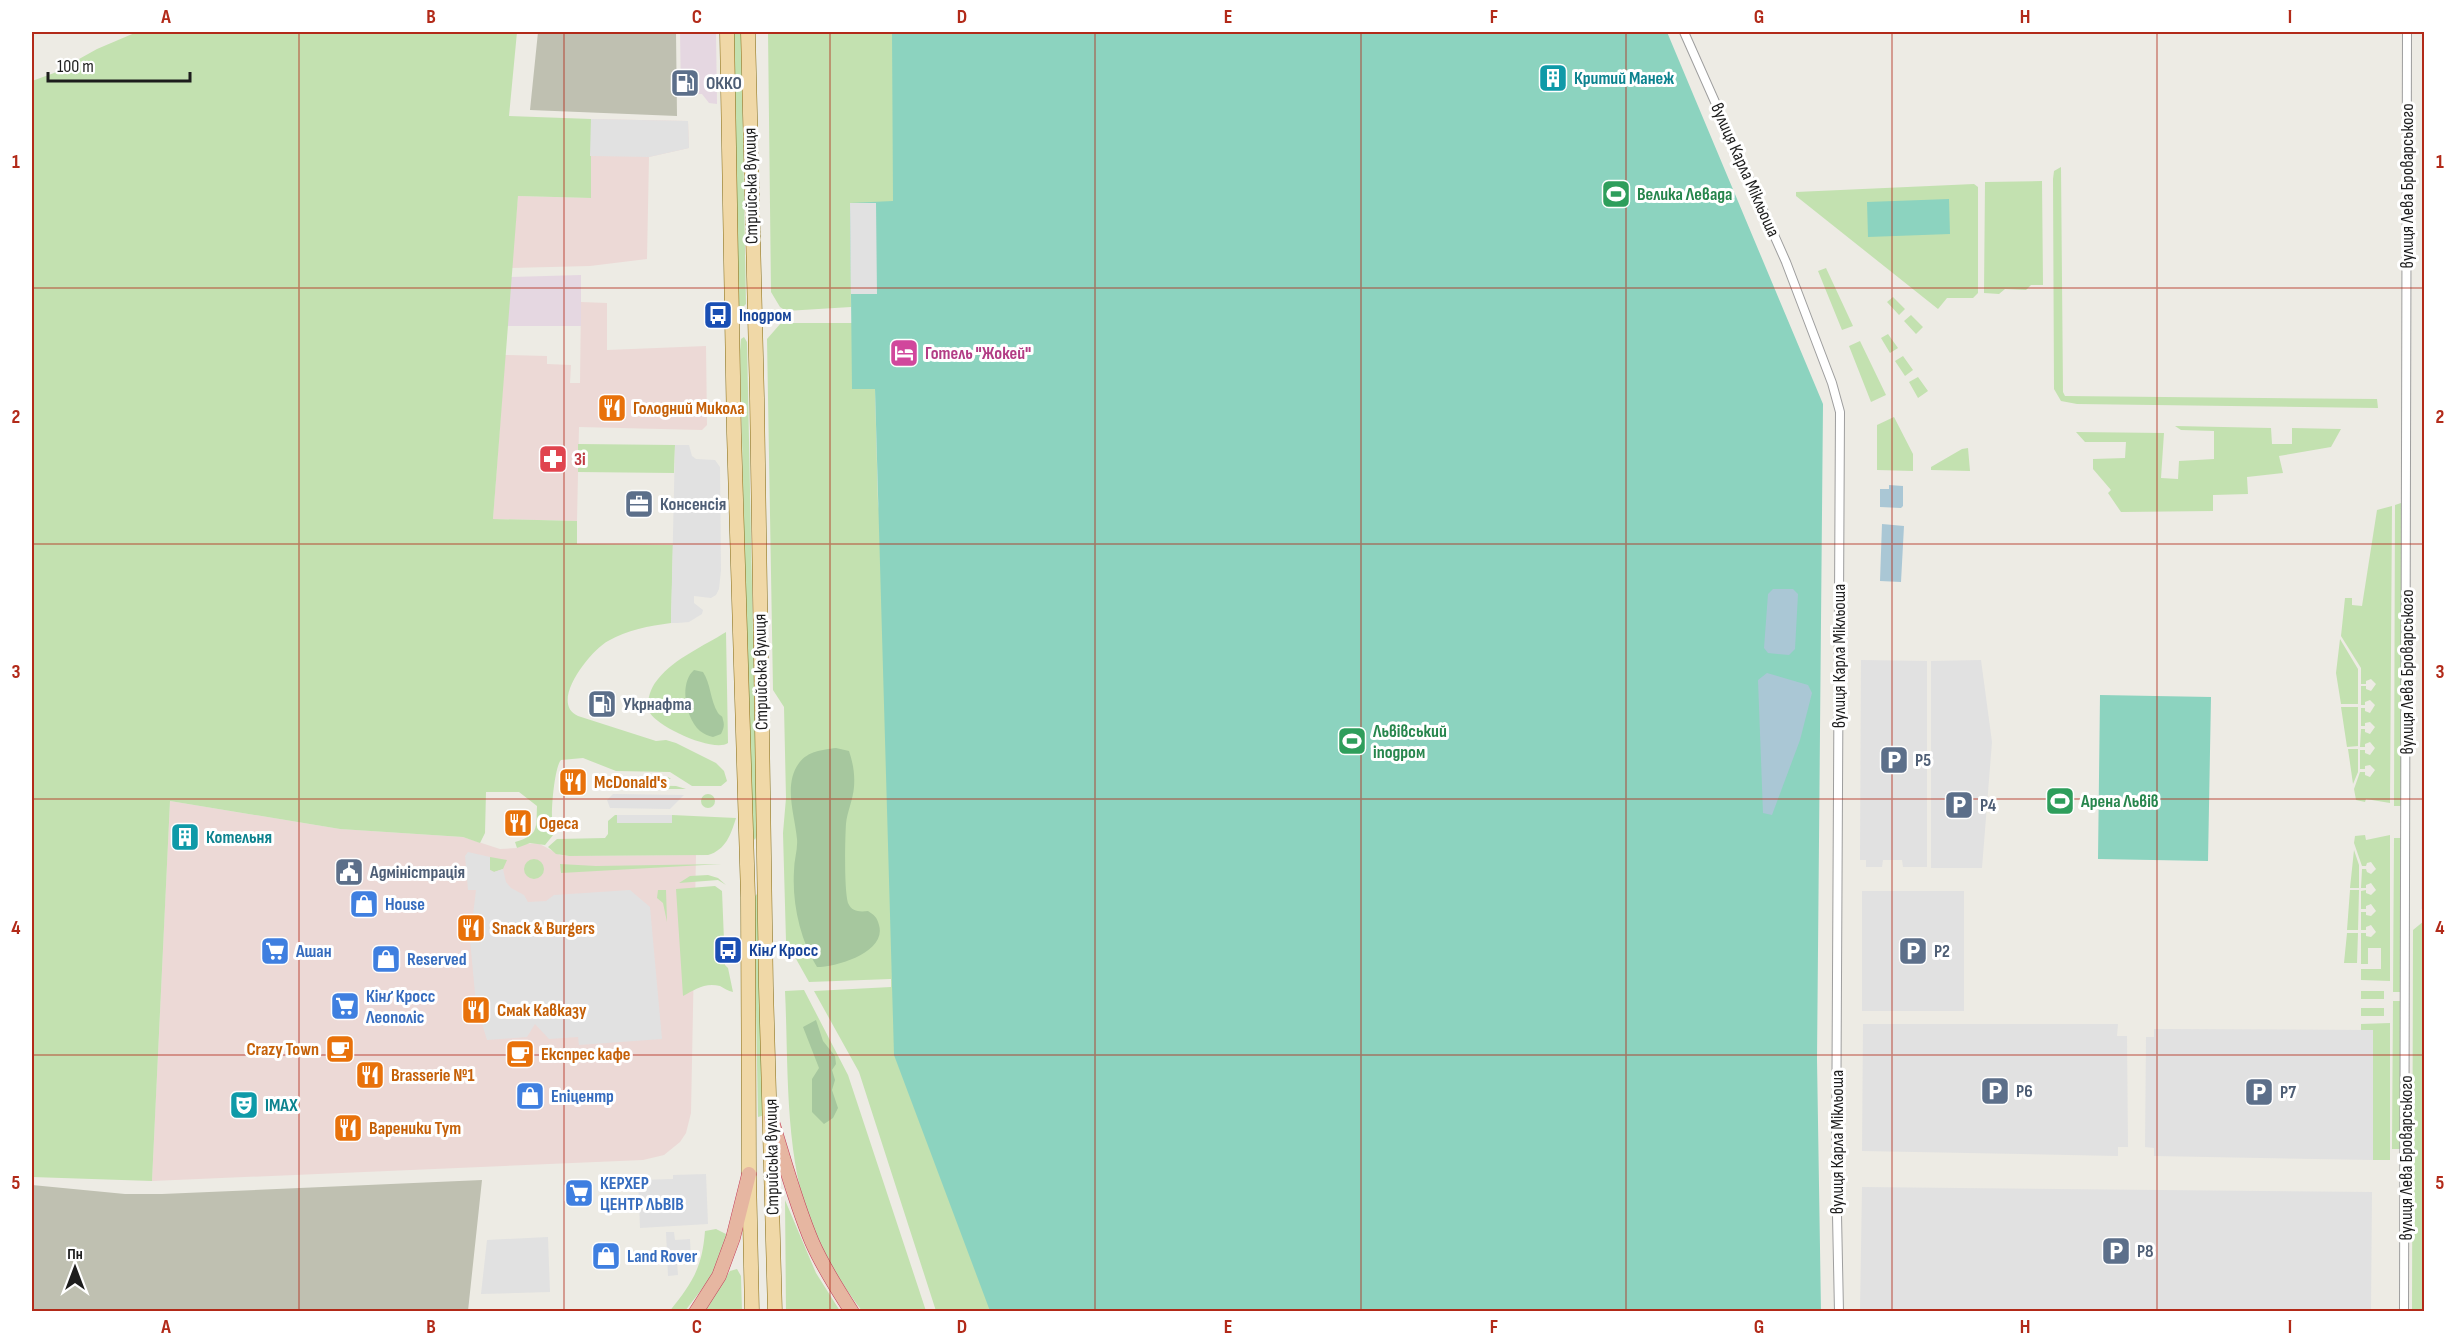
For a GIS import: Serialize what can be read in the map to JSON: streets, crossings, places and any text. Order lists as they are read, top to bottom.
{
  "streets": {
    "main road": ["Стрийська вулиця"],
    "street": ["вулиця Карла Мікльоша", "вулиця Лева Броварського"]
  },
  "places": {
    "building": ["Критий Манеж", "Котельня"],
    "fuel station": ["ОККО", "Укрнафта"],
    "sports": ["Велика Левада", "Львівський іподром", "Арена Львів"],
    "bus stop": ["Іподром", "Кінґ Кросс"],
    "hotel": ["Готель \"Жокей\""],
    "restaurant": [
      "Голодний Микола",
      "McDonald's",
      "Одеса",
      "Snack & Burgers",
      "Смак Кавказу",
      "Brasserie №1",
      "Вареники Тут"
    ],
    "pharmacy": ["3і"],
    "office": ["Консенсія"],
    "parking": [
      "P5",
      "P4",
      "P2",
      "P6",
      "P7",
      "P8"
    ],
    "public building": ["Адміністрація"],
    "shop": [
      "House",
      "Reserved",
      "Епіцентр",
      "Land Rover"
    ],
    "supermarket": ["Ашан", "Кінґ Кросс Леополіс", "КЕРХЕР ЦЕНТР ЛЬВІВ"],
    "cafe": ["Crazy Town", "Експрес кафе"],
    "theatre": ["IMAX"]
  },
  "scale_bar": "100 m",
  "north": "top",
  "grid": {
    "columns": [
      "A",
      "B",
      "C",
      "D",
      "E",
      "F",
      "G",
      "H",
      "I"
    ],
    "rows": [
      "1",
      "2",
      "3",
      "4",
      "5"
    ]
  }
}
